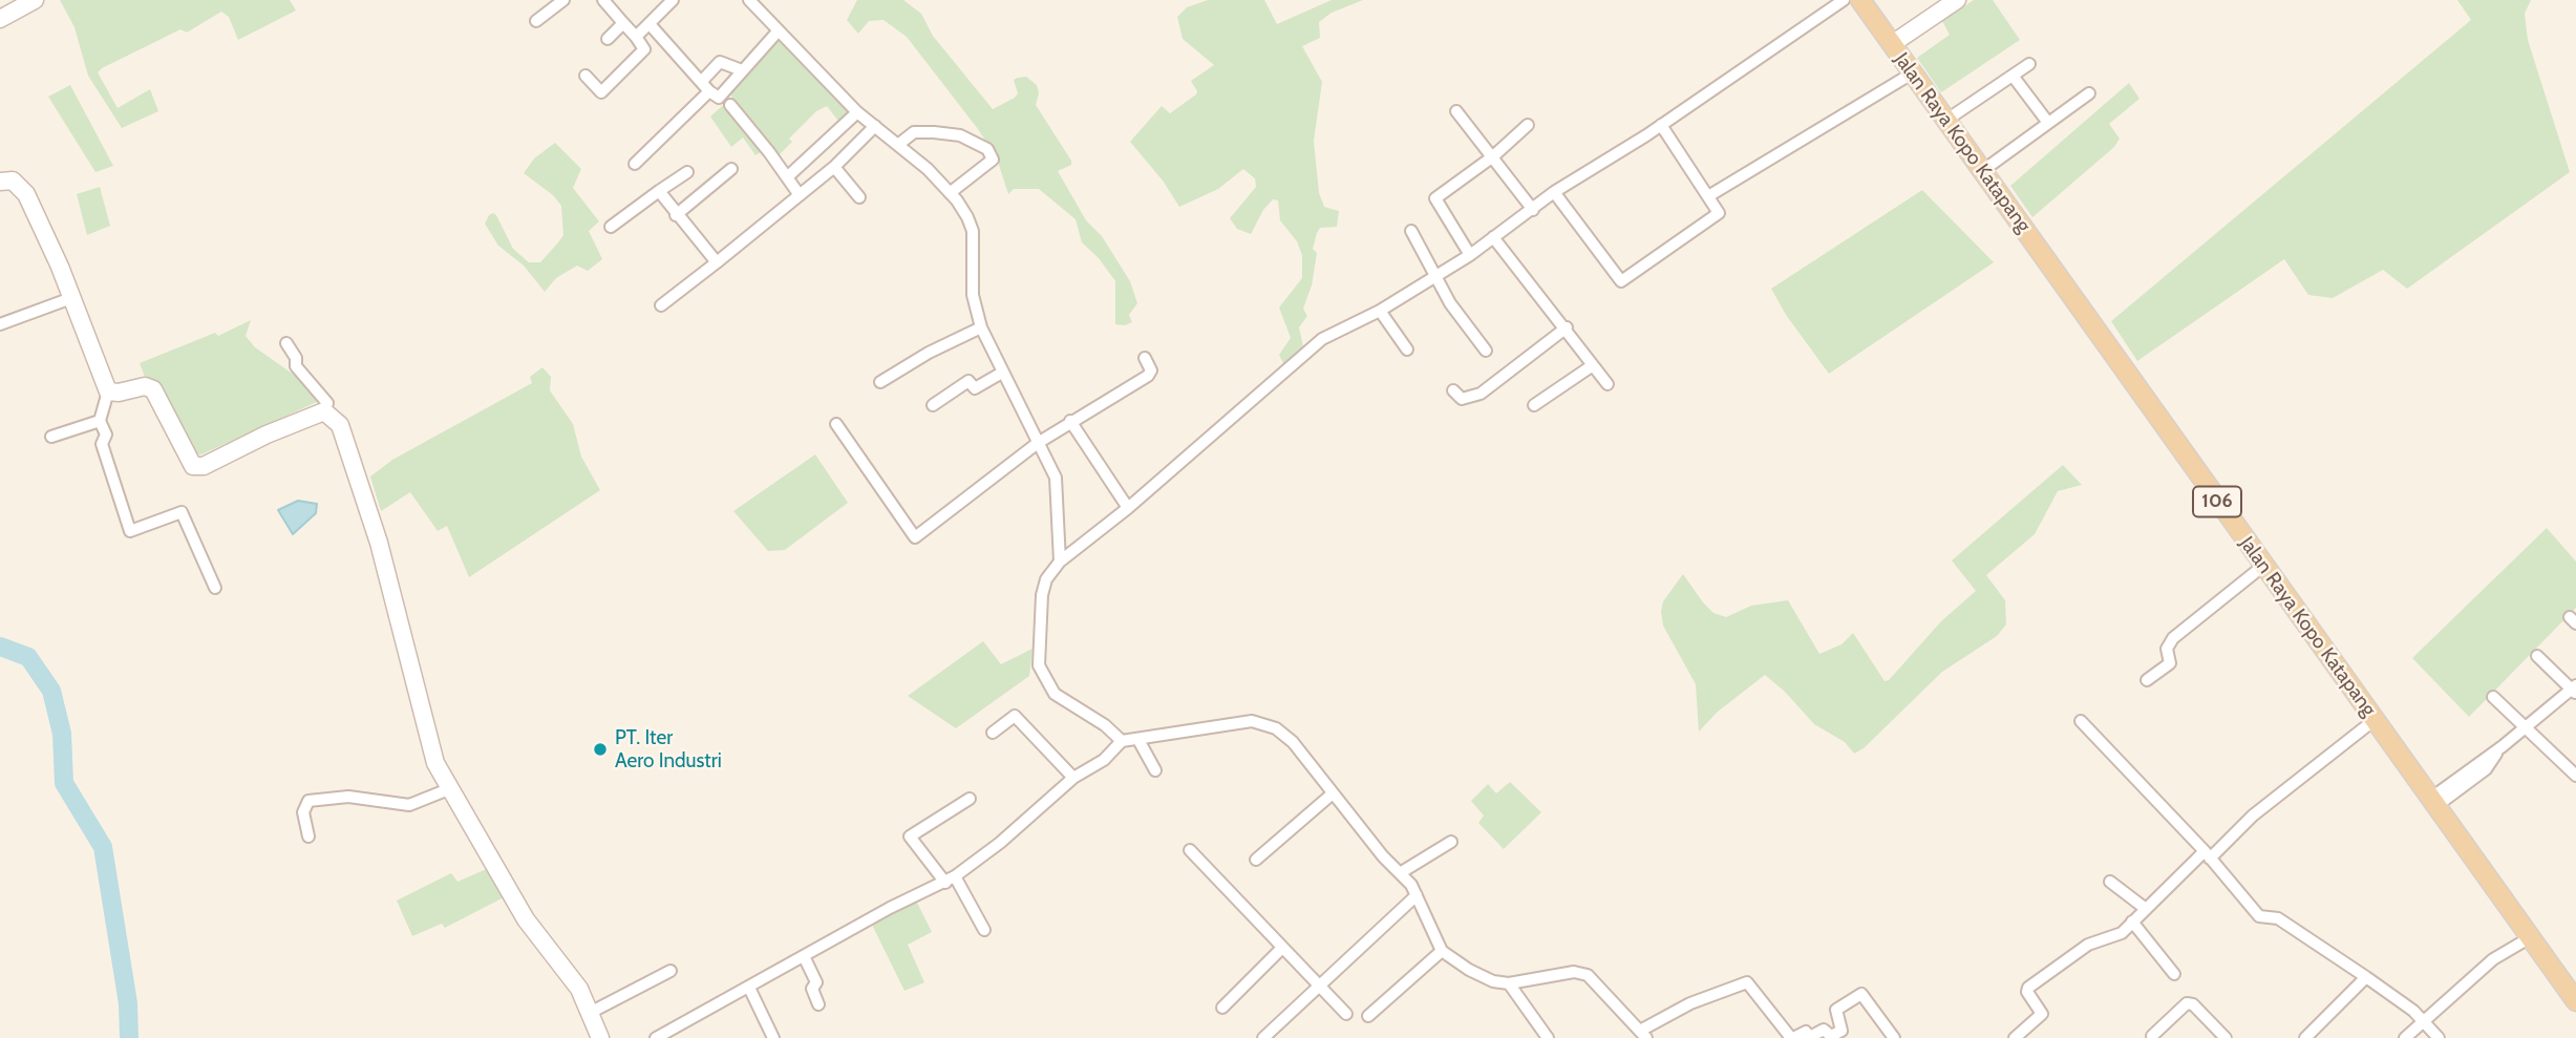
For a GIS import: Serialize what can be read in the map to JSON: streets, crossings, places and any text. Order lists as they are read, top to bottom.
{
  "streets": {
    "main road": ["Jalan Raya Kopo Katapang", "106"]
  },
  "places": ["PT. Iter Aero Industri"]
}
